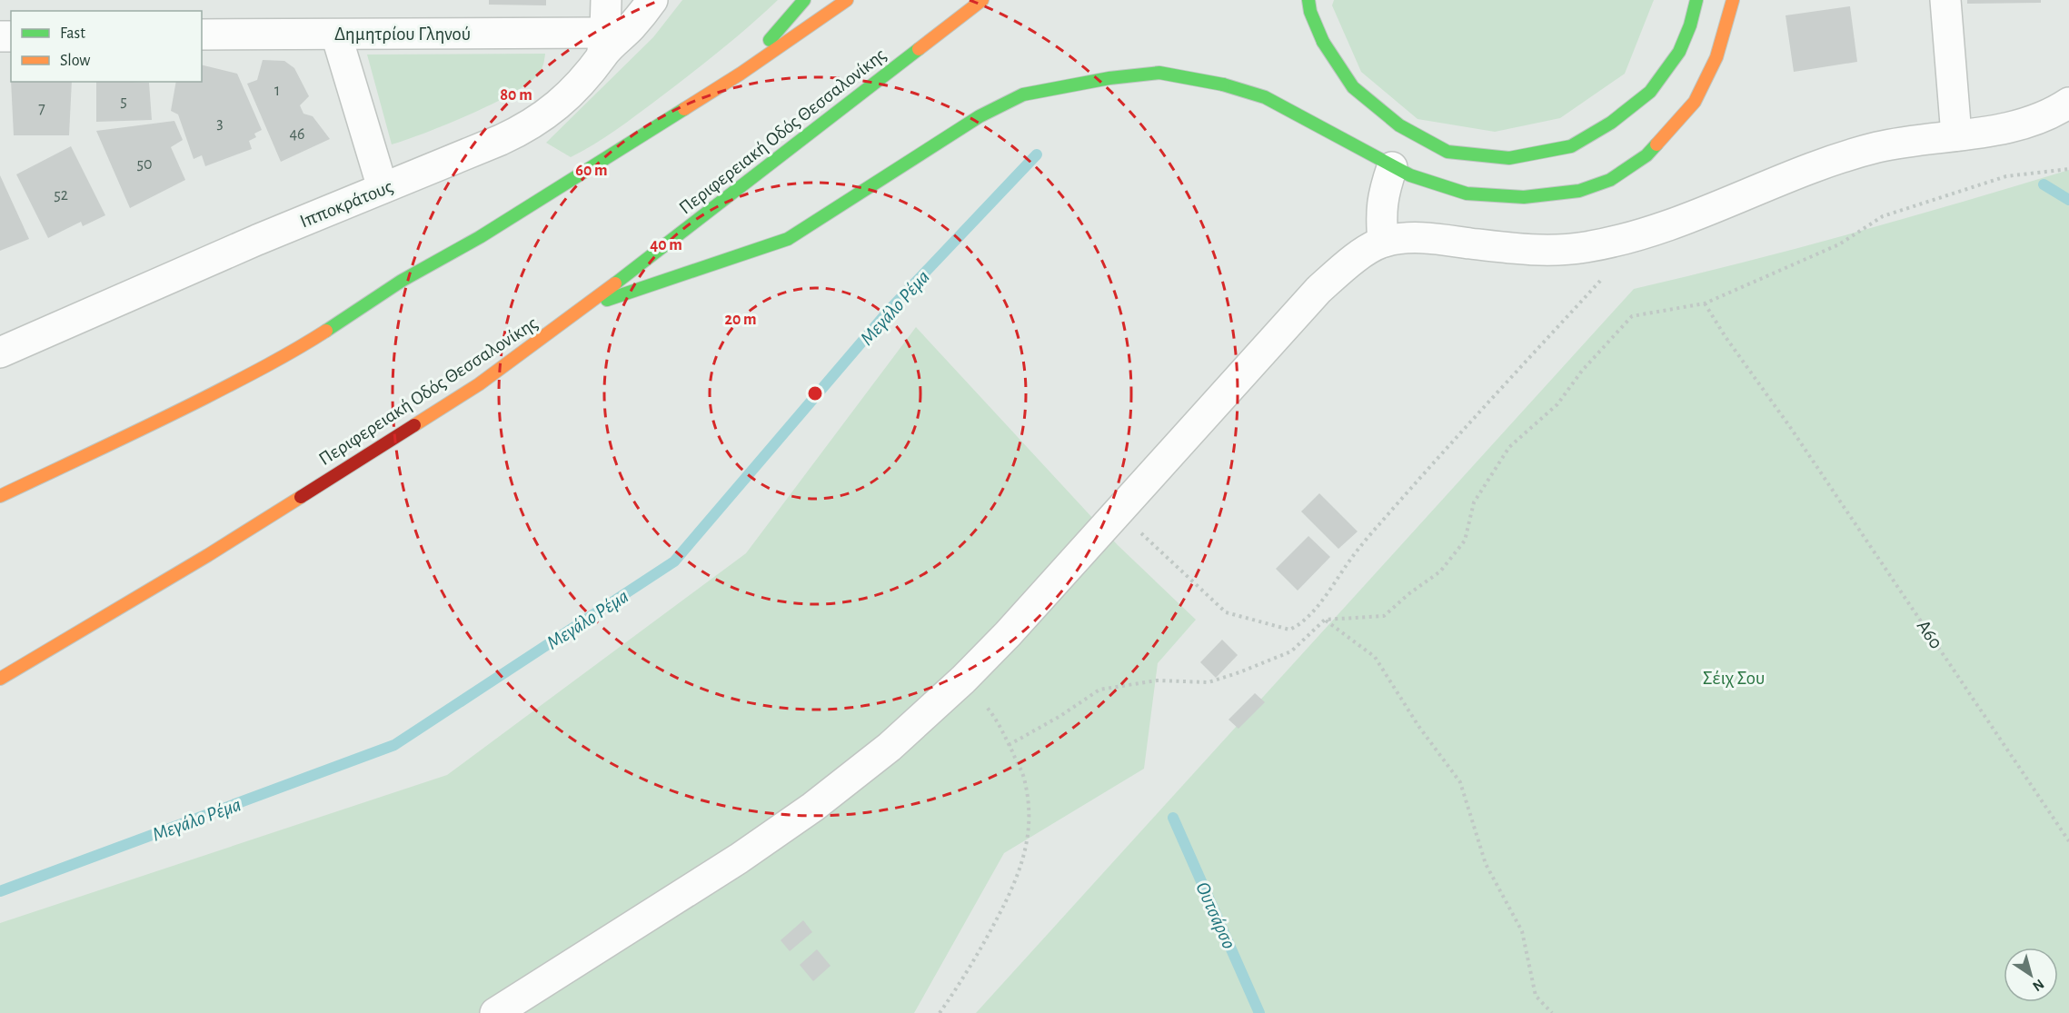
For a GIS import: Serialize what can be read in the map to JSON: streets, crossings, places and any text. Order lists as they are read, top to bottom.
{
  "streets": {
    "main road": ["Περιφερειακή Οδός Θεσσαλονίκης"],
    "street": ["Δημητρίου Γληνού", "Ιπποκράτους"],
    "path": ["Α60"]
  },
  "crossings": [
    ["Δημητρίου Γληνού", "Ιπποκράτους"]
  ],
  "water": ["Μεγάλο Ρέμα", "Ουτσάρσο"],
  "parks": ["Σέιχ Σου"],
  "house_numbers": [
    "1",
    "5",
    "7",
    "3",
    "46",
    "50",
    "52"
  ],
  "legend": ["Fast", "Slow"],
  "north": "bottom right",
  "rings": [
    "80 m",
    "60 m",
    "40 m",
    "20 m"
  ]
}
